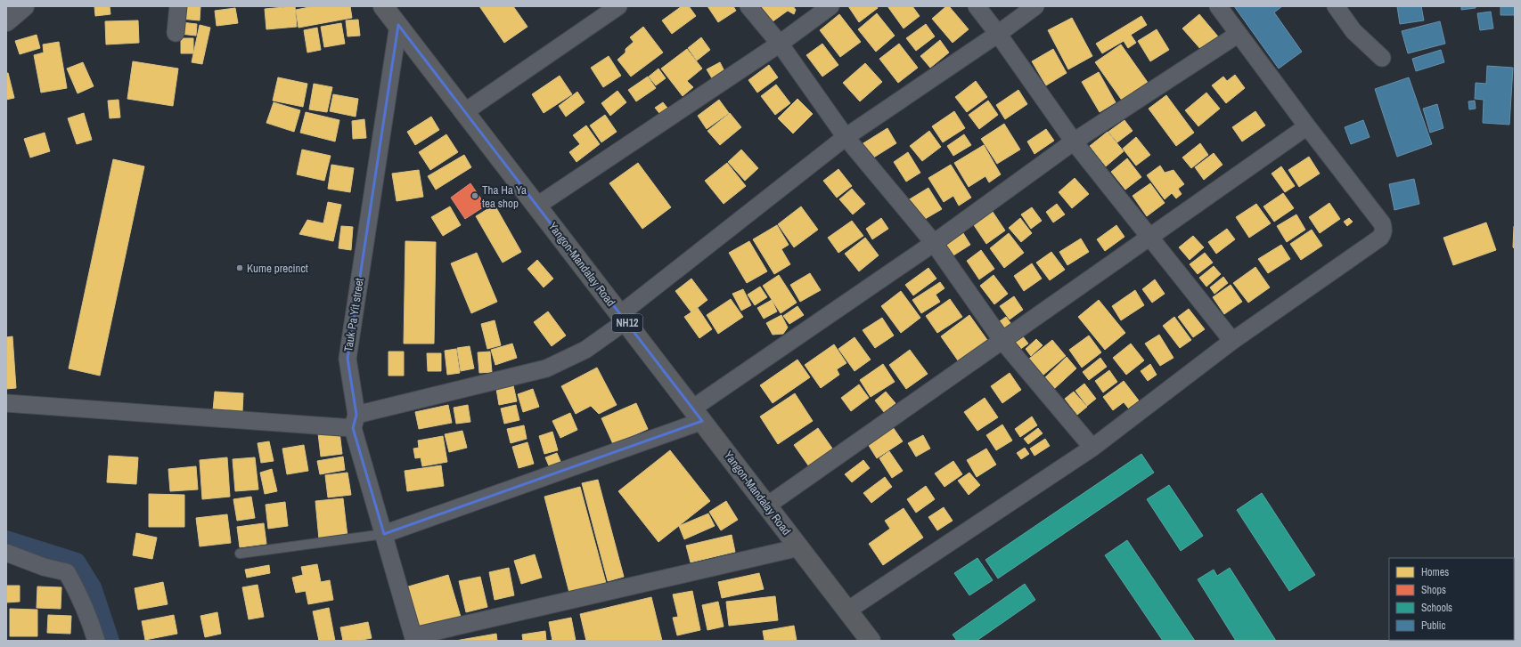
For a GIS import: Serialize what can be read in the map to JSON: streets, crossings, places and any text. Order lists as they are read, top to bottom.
{
  "streets": {
    "highway": ["Yangon-Mandalay Road", "NH12"],
    "street": ["Tauk Pa Yit street"]
  },
  "crossings": [
    ["Yangon-Mandalay Road", "Tauk Pa Yit street"]
  ],
  "places": ["Tha Ha Ya tea shop", "Kume precinct"],
  "legend": [
    "Homes",
    "Shops",
    "Schools",
    "Public"
  ]
}
